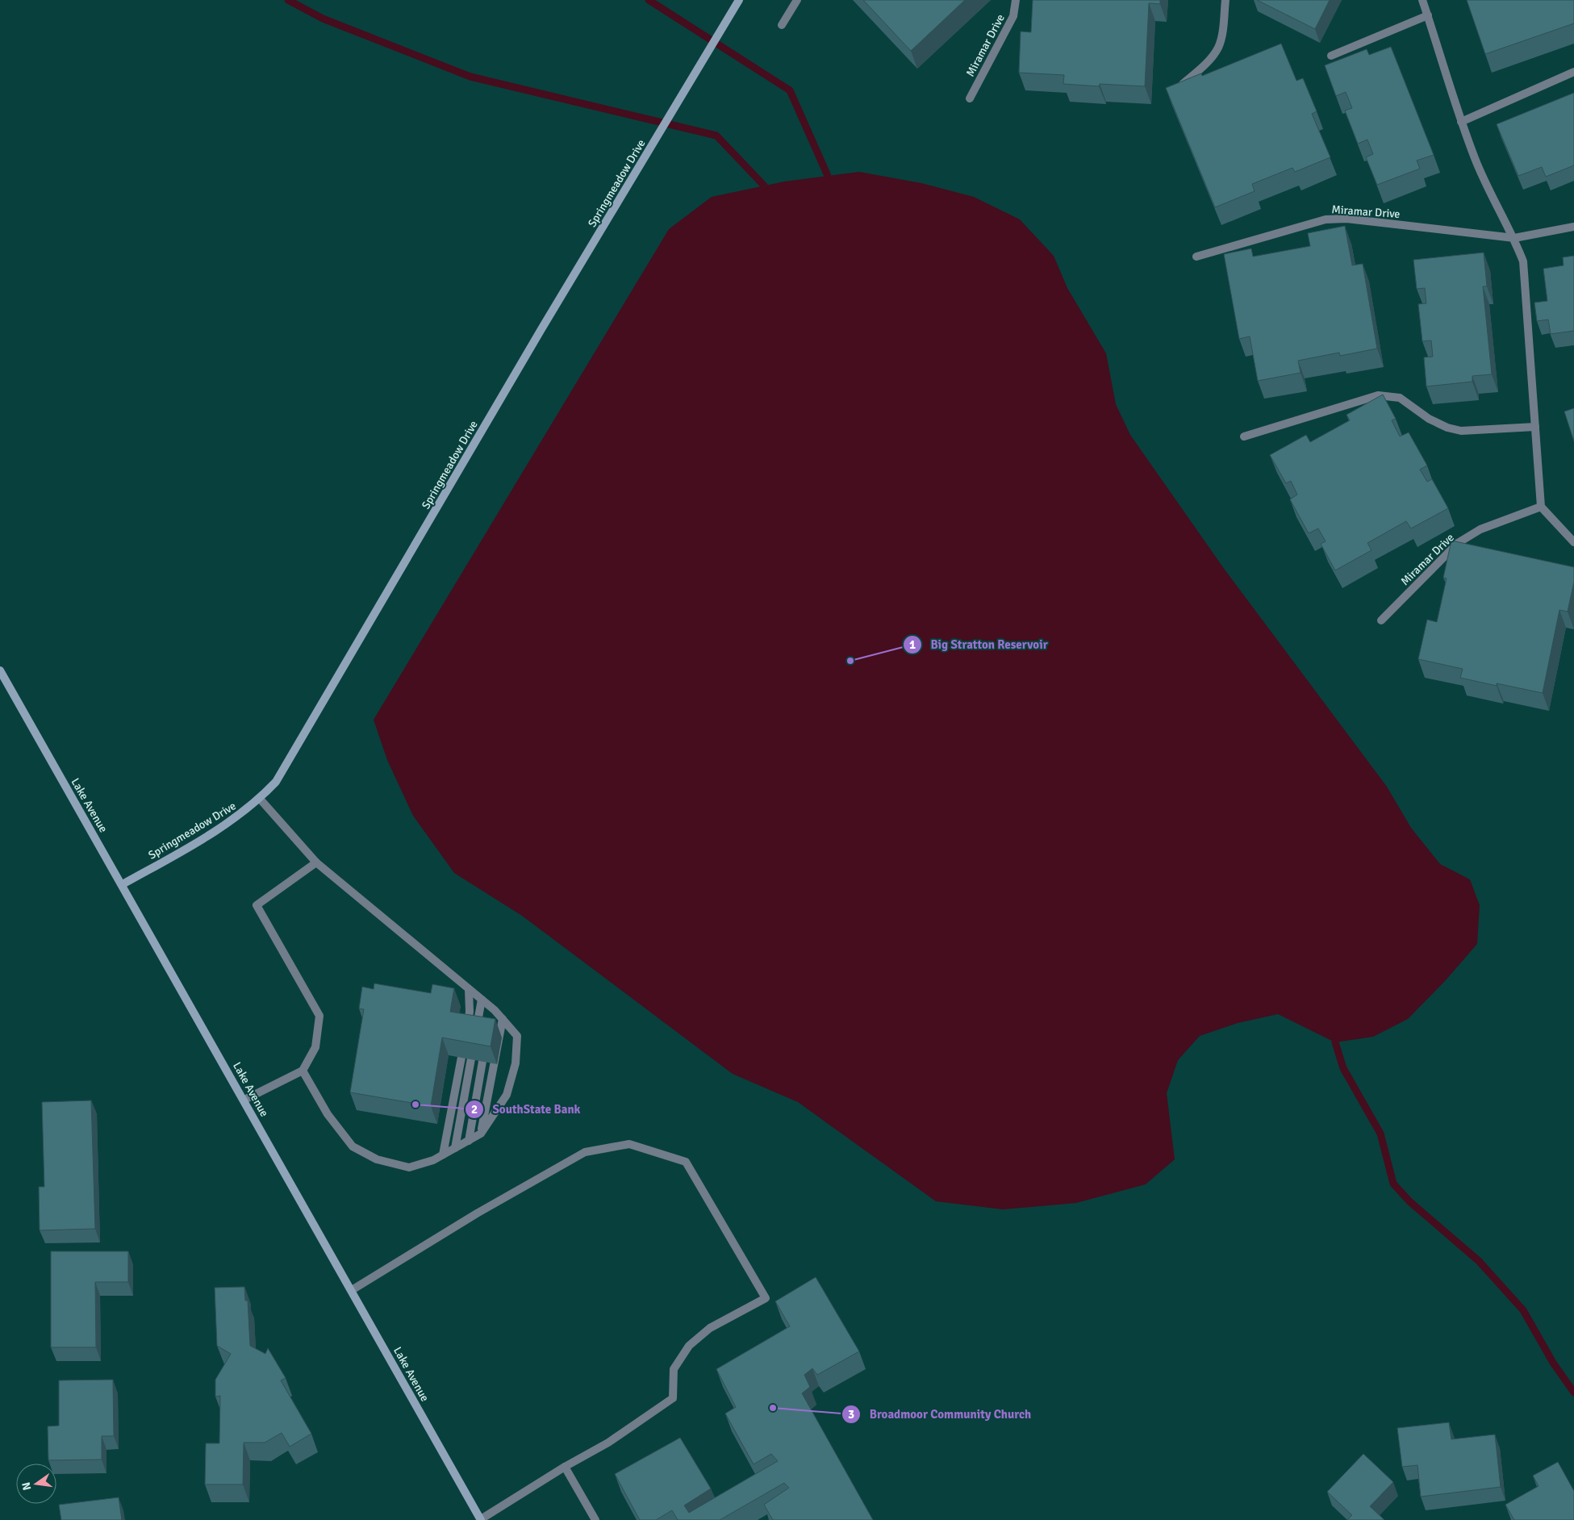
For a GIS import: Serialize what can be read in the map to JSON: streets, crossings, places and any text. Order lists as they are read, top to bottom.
{
  "streets": {
    "street": ["Miramar Drive", "Springmeadow Drive", "Lake Avenue"]
  },
  "crossings": [
    ["Springmeadow Drive", "Lake Avenue"]
  ],
  "places": ["Big Stratton Reservoir", "SouthState Bank", "Broadmoor Community Church"],
  "north": "left"
}
